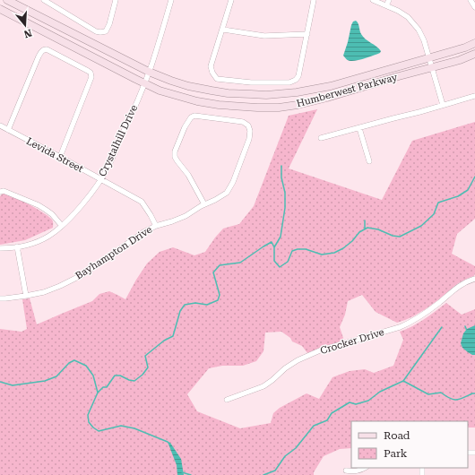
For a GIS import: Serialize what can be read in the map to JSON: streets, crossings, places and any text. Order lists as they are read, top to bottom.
{
  "streets": {
    "main road": ["Humberwest Parkway"],
    "street": [
      "Crystalhill Drive",
      "Levida Street",
      "Bayhampton Drive",
      "Crocker Drive"
    ]
  },
  "crossings": [
    ["Humberwest Parkway", "Crystalhill Drive"],
    ["Crystalhill Drive", "Levida Street"],
    ["Levida Street", "Bayhampton Drive"]
  ],
  "legend": ["Road", "Park"],
  "north": "bottom"
}
